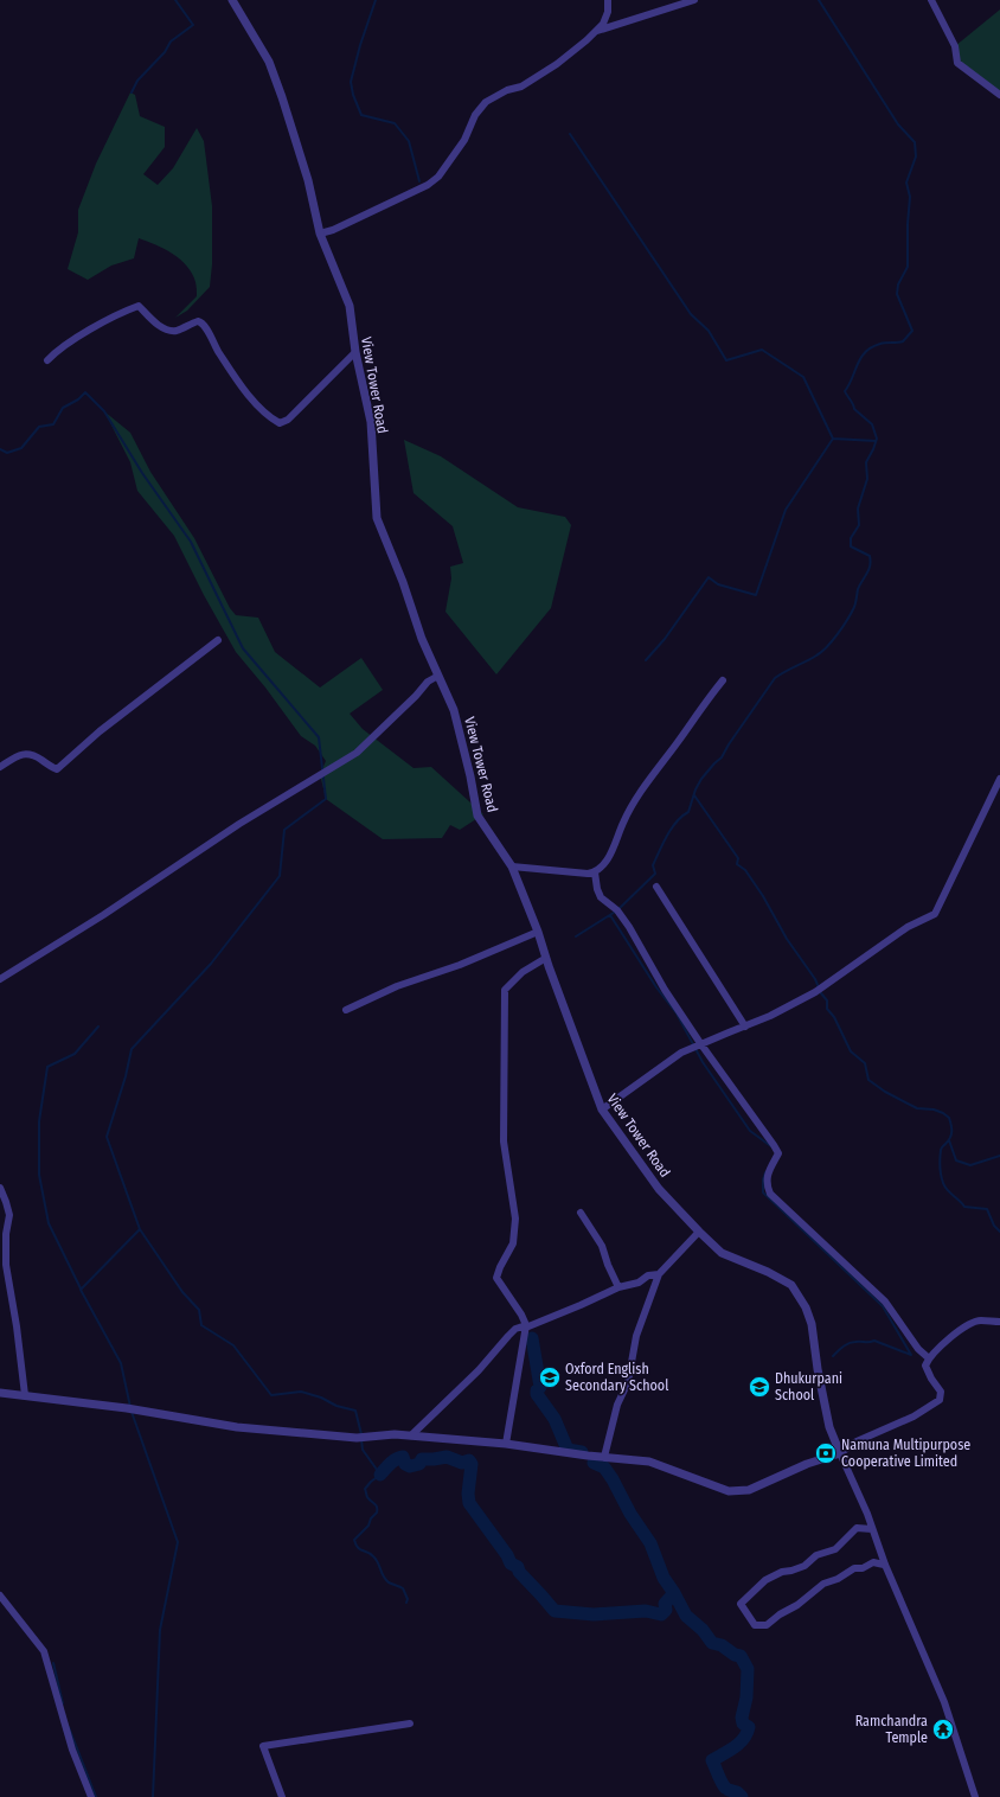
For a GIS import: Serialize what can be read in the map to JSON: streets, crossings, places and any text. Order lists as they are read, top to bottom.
{
  "streets": {
    "street": ["View Tower Road"]
  },
  "places": {
    "school or university": ["Oxford English Secondary School", "Dhukurpani School"],
    "bank": ["Namuna Multipurpose Cooperative Limited"],
    "temple": ["Ramchandra Temple"]
  }
}
